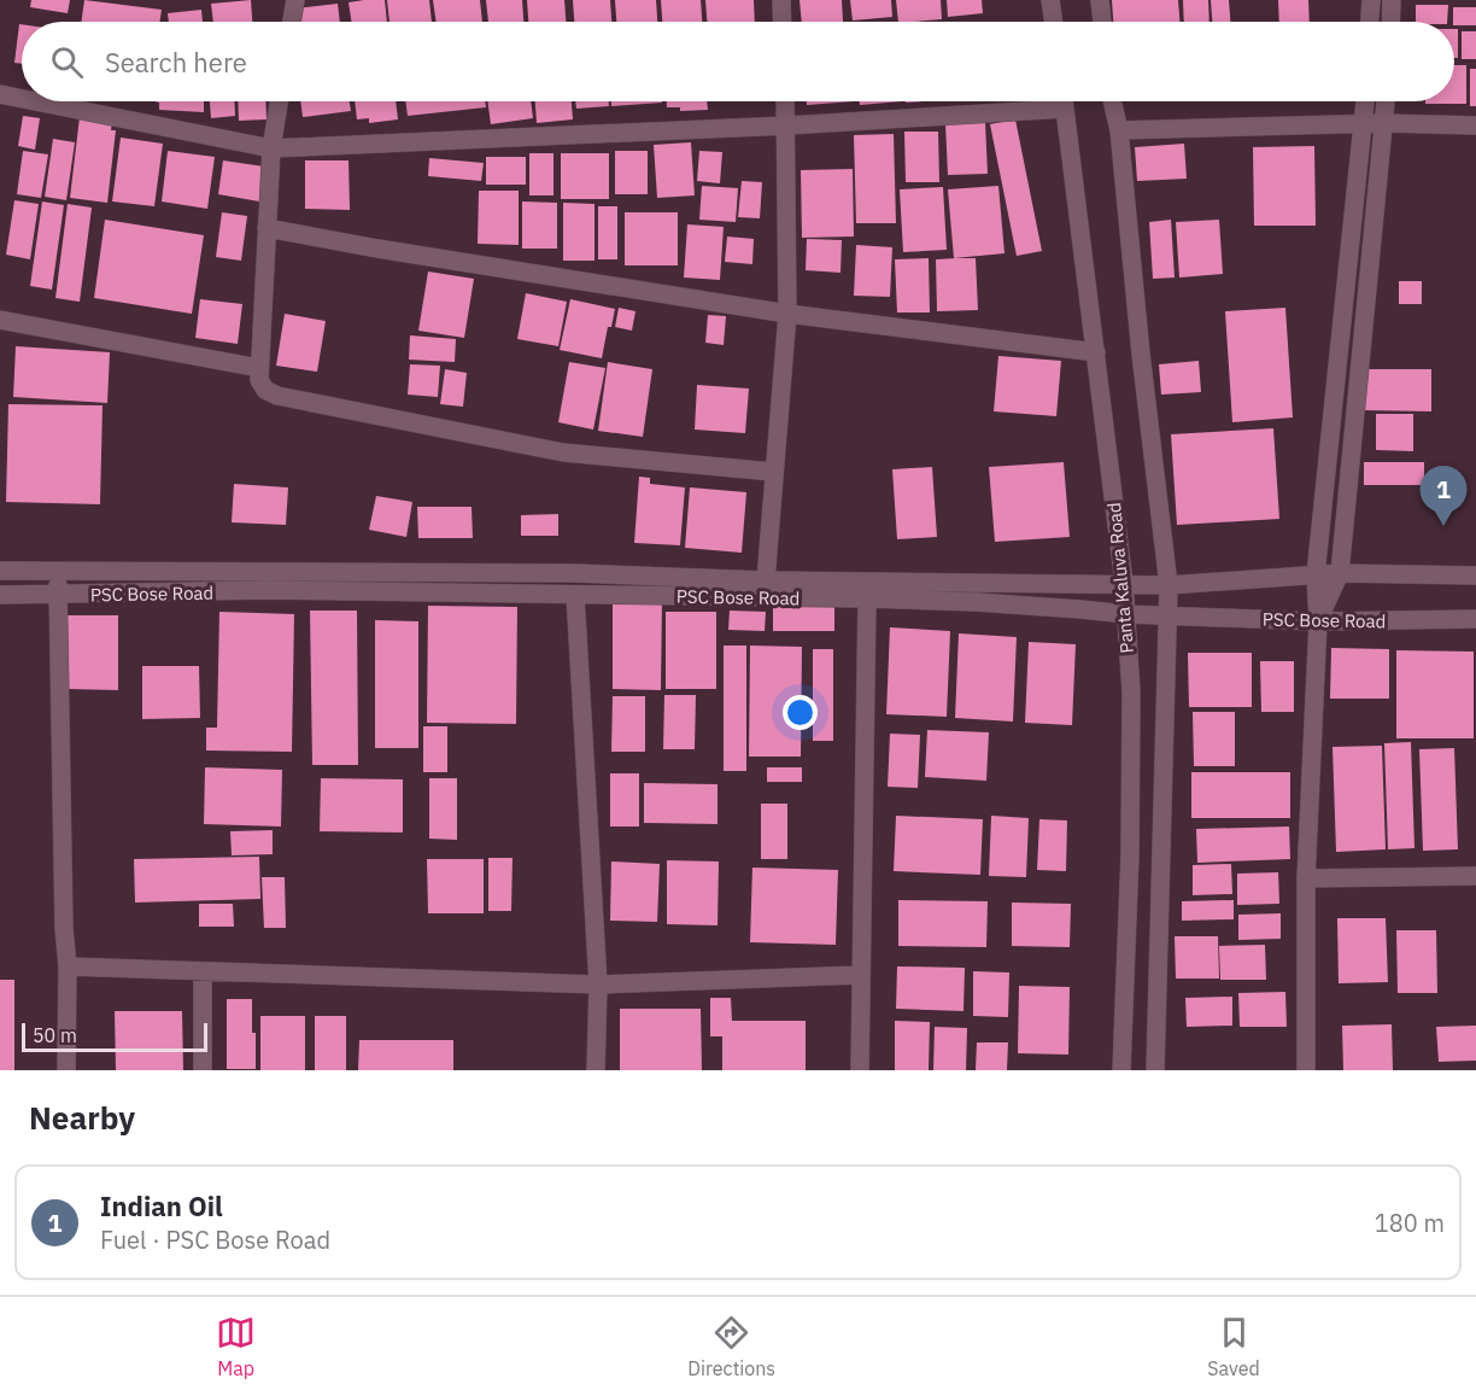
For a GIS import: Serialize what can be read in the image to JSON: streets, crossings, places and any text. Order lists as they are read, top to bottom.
{
  "streets": {
    "street": ["Panta Kaluva Road", "PSC Bose Road"]
  },
  "crossings": [
    ["Panta Kaluva Road", "PSC Bose Road"]
  ],
  "scale_bar": "50 m",
  "page": {
    "search": "Search here",
    "pins": "1",
    "scale": "50 m",
    "heading": "Nearby",
    "list": [
      {
        "mark": "1",
        "name": "Indian Oil",
        "note": "Fuel · PSC Bose Road",
        "value": "180 m"
      }
    ],
    "nav": ["Map", "Directions", "Saved"]
  }
}
